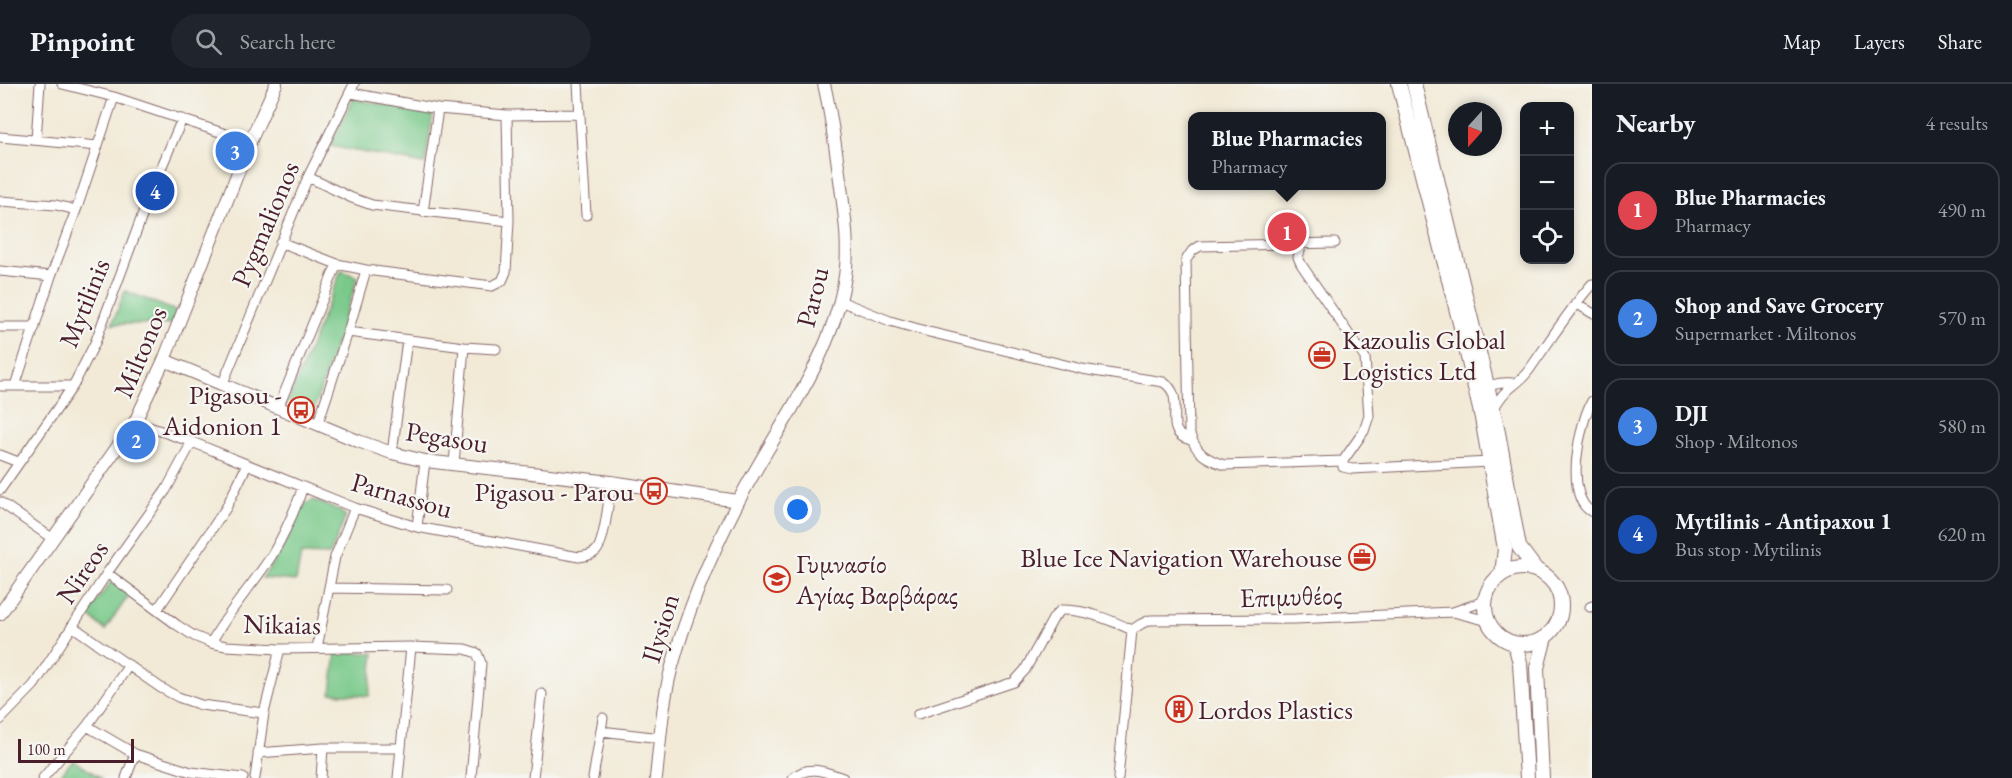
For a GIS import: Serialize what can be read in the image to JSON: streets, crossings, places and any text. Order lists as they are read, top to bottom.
{
  "streets": {
    "street": [
      "Pygmalionos",
      "Parou",
      "Mytilinis",
      "Miltonos",
      "Pegasou",
      "Parnassou",
      "Nireos",
      "Επιμυθέος",
      "Nikaias",
      "Ilysion"
    ]
  },
  "crossings": [
    ["Pygmalionos", "Pegasou"],
    ["Parou", "Pegasou"],
    ["Parou", "Ilysion"],
    ["Miltonos", "Pegasou"],
    ["Miltonos", "Parnassou"],
    ["Pegasou", "Parnassou"],
    ["Pegasou", "Ilysion"],
    ["Parnassou", "Nireos"],
    ["Nireos", "Nikaias"]
  ],
  "places": {
    "office": ["Kazoulis Global Logistics Ltd", "Blue Ice Navigation Warehouse"],
    "bus stop": ["Pigasou - Aidonion 1", "Pigasou - Parou"],
    "school or university": ["Γυμνασίο Αγίας Βαρβάρας"],
    "building": ["Lordos Plastics"]
  },
  "scale_bar": "100 m",
  "north": "bottom",
  "page": {
    "header": "Pinpoint",
    "search": "Search here",
    "nav": ["Map", "Layers", "Share"],
    "heading": ["Nearby", "4 results"],
    "map_buttons": ["+", "−"],
    "popup": ["Blue Pharmacies", "Pharmacy"],
    "pins": [
      "3",
      "4",
      "1",
      "2"
    ],
    "list": [
      {
        "mark": "1",
        "name": "Blue Pharmacies",
        "note": "Pharmacy",
        "value": "490 m"
      },
      {
        "mark": "2",
        "name": "Shop and Save Grocery",
        "note": "Supermarket · Miltonos",
        "value": "570 m"
      },
      {
        "mark": "3",
        "name": "DJI",
        "note": "Shop · Miltonos",
        "value": "580 m"
      },
      {
        "mark": "4",
        "name": "Mytilinis - Antipaxou 1",
        "note": "Bus stop · Mytilinis",
        "value": "620 m"
      }
    ],
    "scale": "100 m"
  }
}
